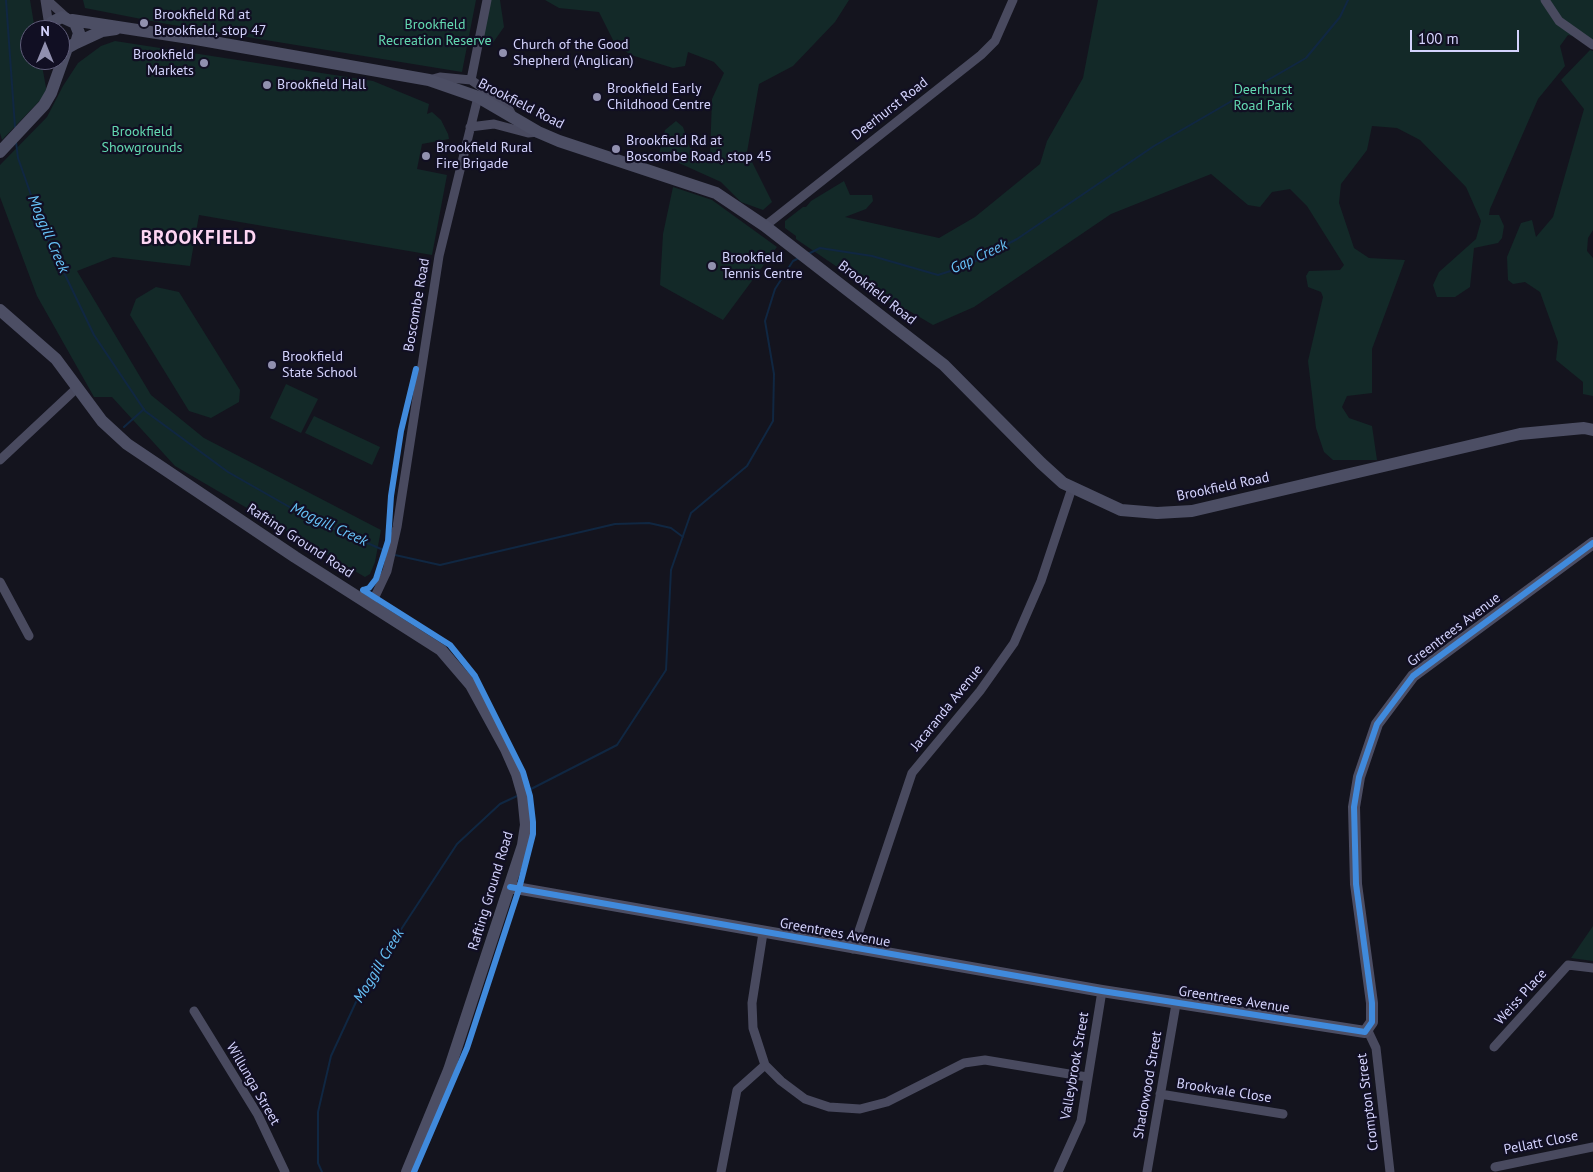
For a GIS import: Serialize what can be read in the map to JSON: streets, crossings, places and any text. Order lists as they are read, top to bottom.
{
  "streets": {
    "main road": ["Brookfield Road", "Rafting Ground Road", "Greentrees Avenue"],
    "street": [
      "Deerhurst Road",
      "Boscombe Road",
      "Jacaranda Avenue",
      "Weiss Place",
      "Valleybrook Street",
      "Willunga Street",
      "Shadowood Street",
      "Brookvale Close",
      "Crompton Street",
      "Pellatt Close"
    ]
  },
  "crossings": [
    ["Brookfield Road", "Deerhurst Road"],
    ["Brookfield Road", "Boscombe Road"],
    ["Brookfield Road", "Jacaranda Avenue"],
    ["Boscombe Road", "Rafting Ground Road"],
    ["Rafting Ground Road", "Greentrees Avenue"],
    ["Greentrees Avenue", "Jacaranda Avenue"],
    ["Greentrees Avenue", "Valleybrook Street"],
    ["Greentrees Avenue", "Shadowood Street"],
    ["Greentrees Avenue", "Crompton Street"],
    ["Shadowood Street", "Brookvale Close"]
  ],
  "districts": ["BROOKFIELD"],
  "water": ["Moggill Creek", "Gap Creek"],
  "parks": ["Brookfield Recreation Reserve", "Deerhurst Road Park", "Brookfield Showgrounds"],
  "places": [
    "Brookfield Rd at Brookfield, stop 47",
    "Church of the Good Shepherd (Anglican)",
    "Brookfield Markets",
    "Brookfield Hall",
    "Brookfield Early Childhood Centre",
    "Brookfield Rd at Boscombe Road, stop 45",
    "Brookfield Rural Fire Brigade",
    "Brookfield Tennis Centre",
    "Brookfield State School"
  ],
  "scale_bar": "100 m",
  "north": "top"
}
